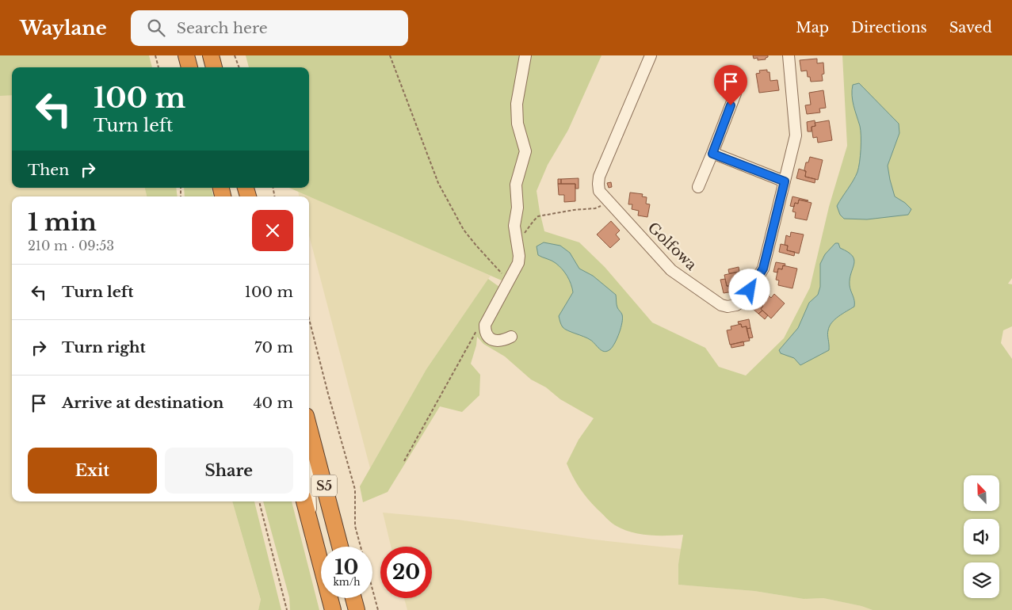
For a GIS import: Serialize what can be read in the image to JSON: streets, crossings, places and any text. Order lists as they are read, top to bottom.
{
  "streets": {
    "highway": ["S5"],
    "lane": ["Golfowa"]
  },
  "north": "top left",
  "page": {
    "header": "Waylane",
    "search": "Search here",
    "nav": ["Map", "Directions", "Saved"],
    "turn": ["100 m", "Turn left"],
    "then": "Then",
    "heading": ["1 min", "210 m · 09:53"],
    "list": [
      {
        "name": "Turn left",
        "value": "100 m"
      },
      {
        "name": "Turn right",
        "value": "70 m"
      },
      {
        "name": "Arrive at destination",
        "value": "40 m"
      }
    ],
    "buttons": ["Exit", "Share"],
    "speed": "10 km/h",
    "limit": "20"
  }
}
